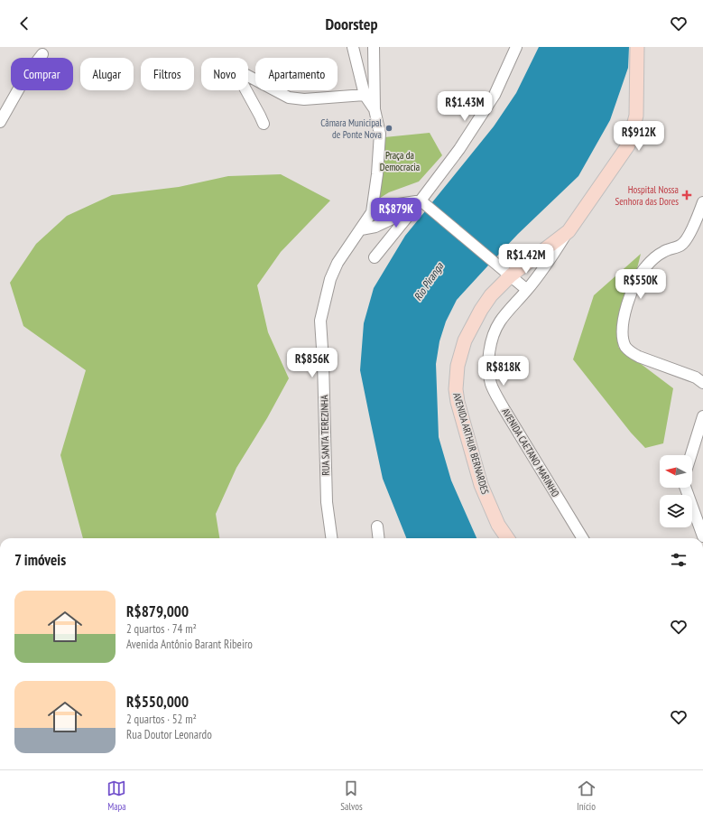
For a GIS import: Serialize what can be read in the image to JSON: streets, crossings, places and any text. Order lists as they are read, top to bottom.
{
  "streets": {
    "main road": ["AVENIDA ARTHUR BERNARDES"],
    "street": ["RUA SANTA TEREZINHA", "AVENIDA CAETANO MARINHO"]
  },
  "crossings": [
    ["AVENIDA ARTHUR BERNARDES", "AVENIDA CAETANO MARINHO"]
  ],
  "water": ["Rio Piranga"],
  "parks": ["Praça da Democracia"],
  "places": {
    "other": ["Câmara Municipal de Ponte Nova"],
    "health": ["Hospital Nossa Senhora das Dores"]
  },
  "north": "left",
  "page": {
    "header": "Doorstep",
    "chip": [
      "Comprar",
      "Alugar",
      "Filtros",
      "Novo",
      "Apartamento"
    ],
    "price": [
      "R$1.43M",
      "R$912K",
      "R$879K",
      "R$1.42M",
      "R$550K",
      "R$856K",
      "R$818K"
    ],
    "heading": "7 imóveis",
    "list": [
      {
        "name": "R$879,000",
        "note": "2 quartos · 74 m² · Avenida Antônio Barant Ribeiro"
      },
      {
        "name": "R$550,000",
        "note": "2 quartos · 52 m² · Rua Doutor Leonardo"
      }
    ],
    "tabs": ["Mapa", "Salvos", "Início"]
  }
}
